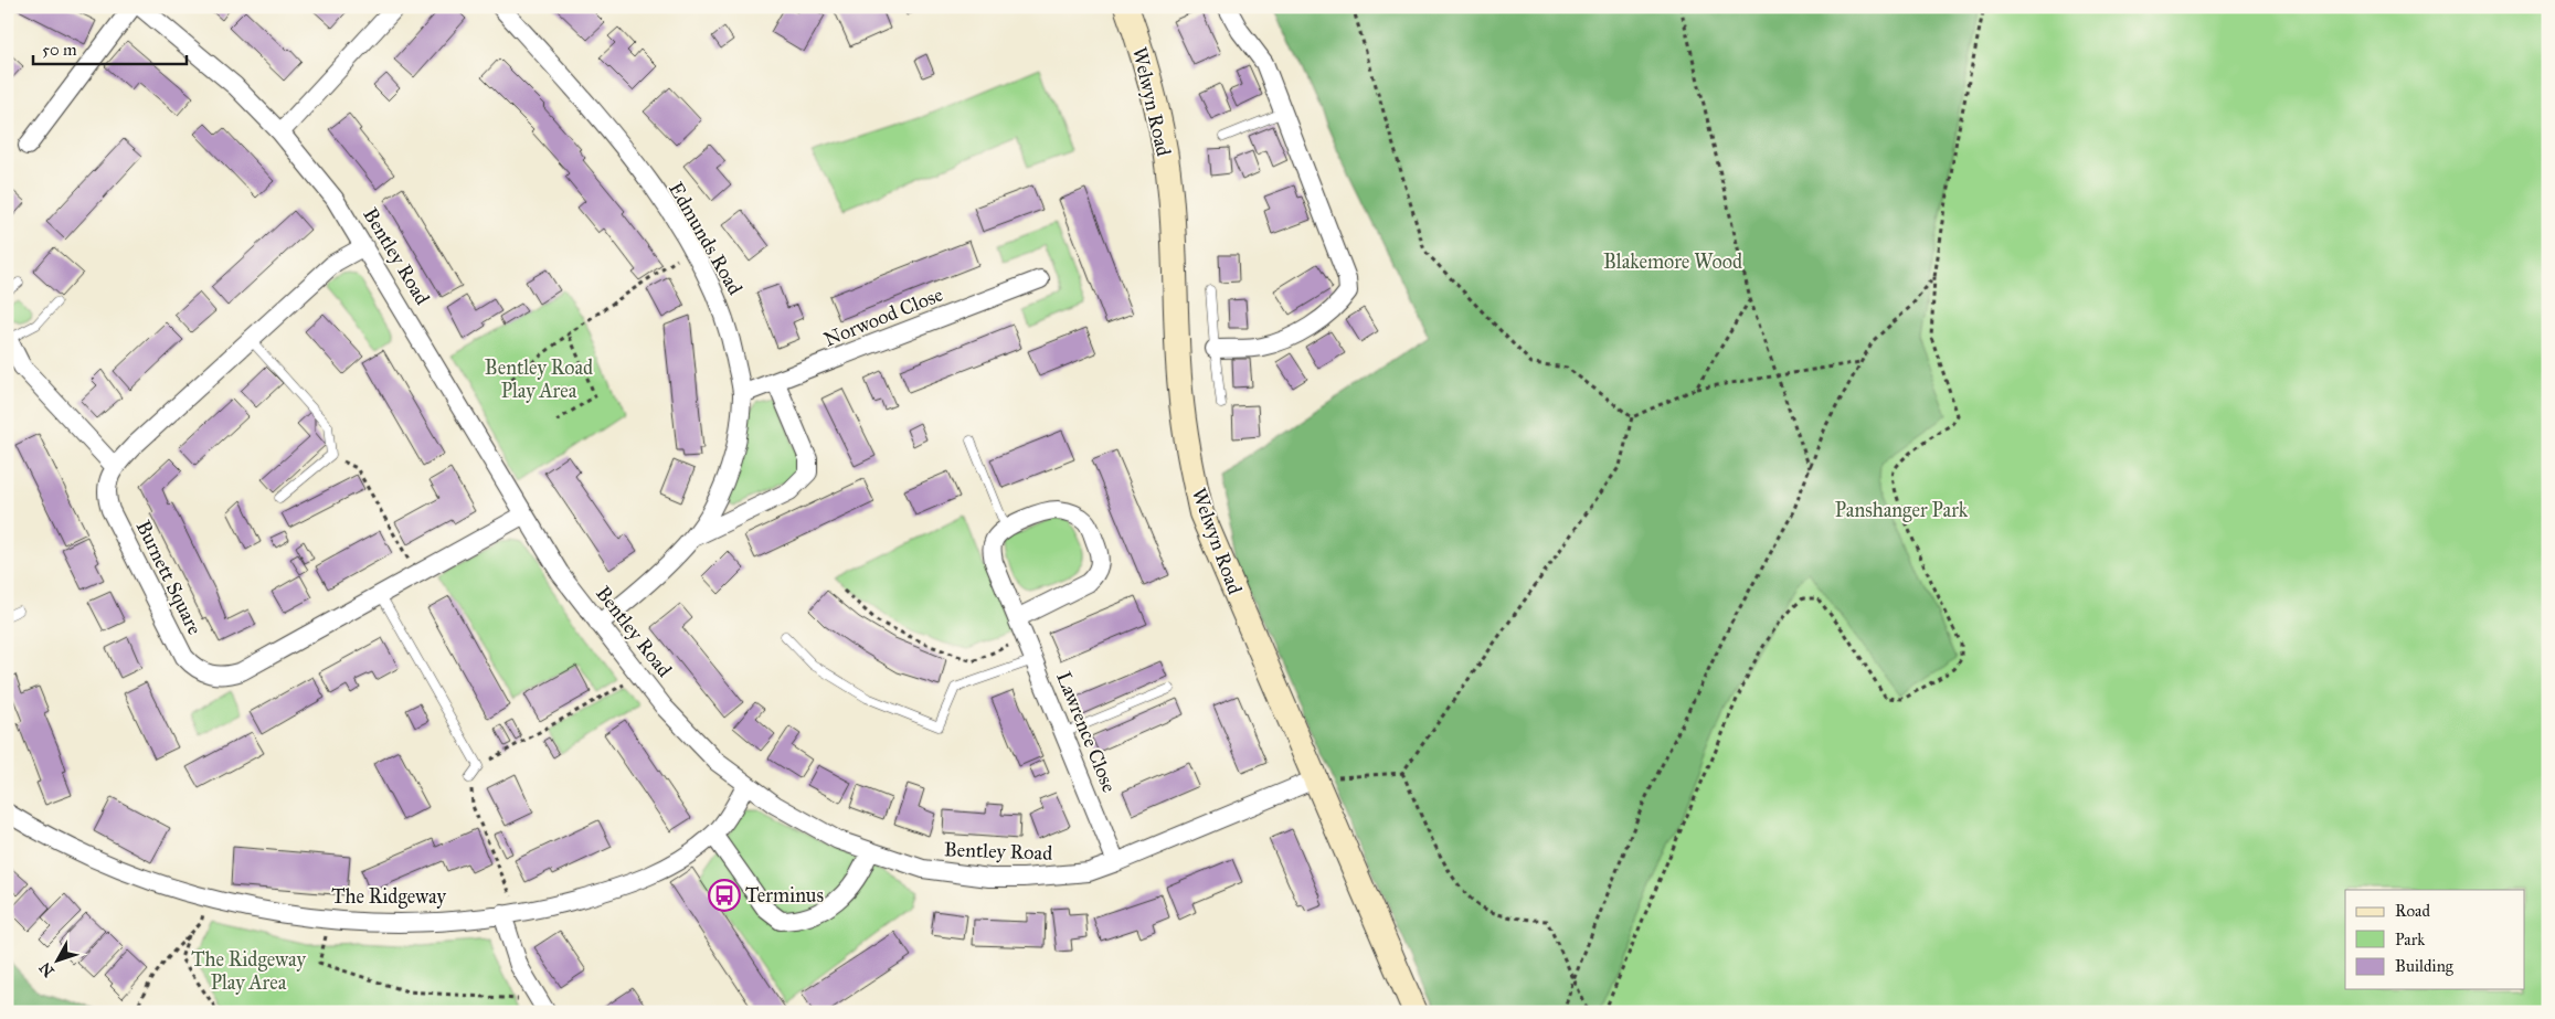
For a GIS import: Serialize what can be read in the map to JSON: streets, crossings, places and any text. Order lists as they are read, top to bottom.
{
  "streets": {
    "main road": ["Welwyn Road"],
    "street": [
      "Edmunds Road",
      "Bentley Road",
      "Norwood Close",
      "Burnett Square",
      "Lawrence Close",
      "The Ridgeway"
    ]
  },
  "crossings": [
    ["Welwyn Road", "Bentley Road"],
    ["Edmunds Road", "Bentley Road"],
    ["Edmunds Road", "Norwood Close"],
    ["Bentley Road", "Burnett Square"],
    ["Bentley Road", "Lawrence Close"],
    ["Bentley Road", "The Ridgeway"]
  ],
  "parks": [
    "Blakemore Wood",
    "Bentley Road Play Area",
    "Panshanger Park",
    "The Ridgeway Play Area"
  ],
  "places": {
    "bus stop": ["Terminus"]
  },
  "legend": ["Road", "Park", "Building"],
  "scale_bar": "50 m",
  "north": "bottom left"
}
